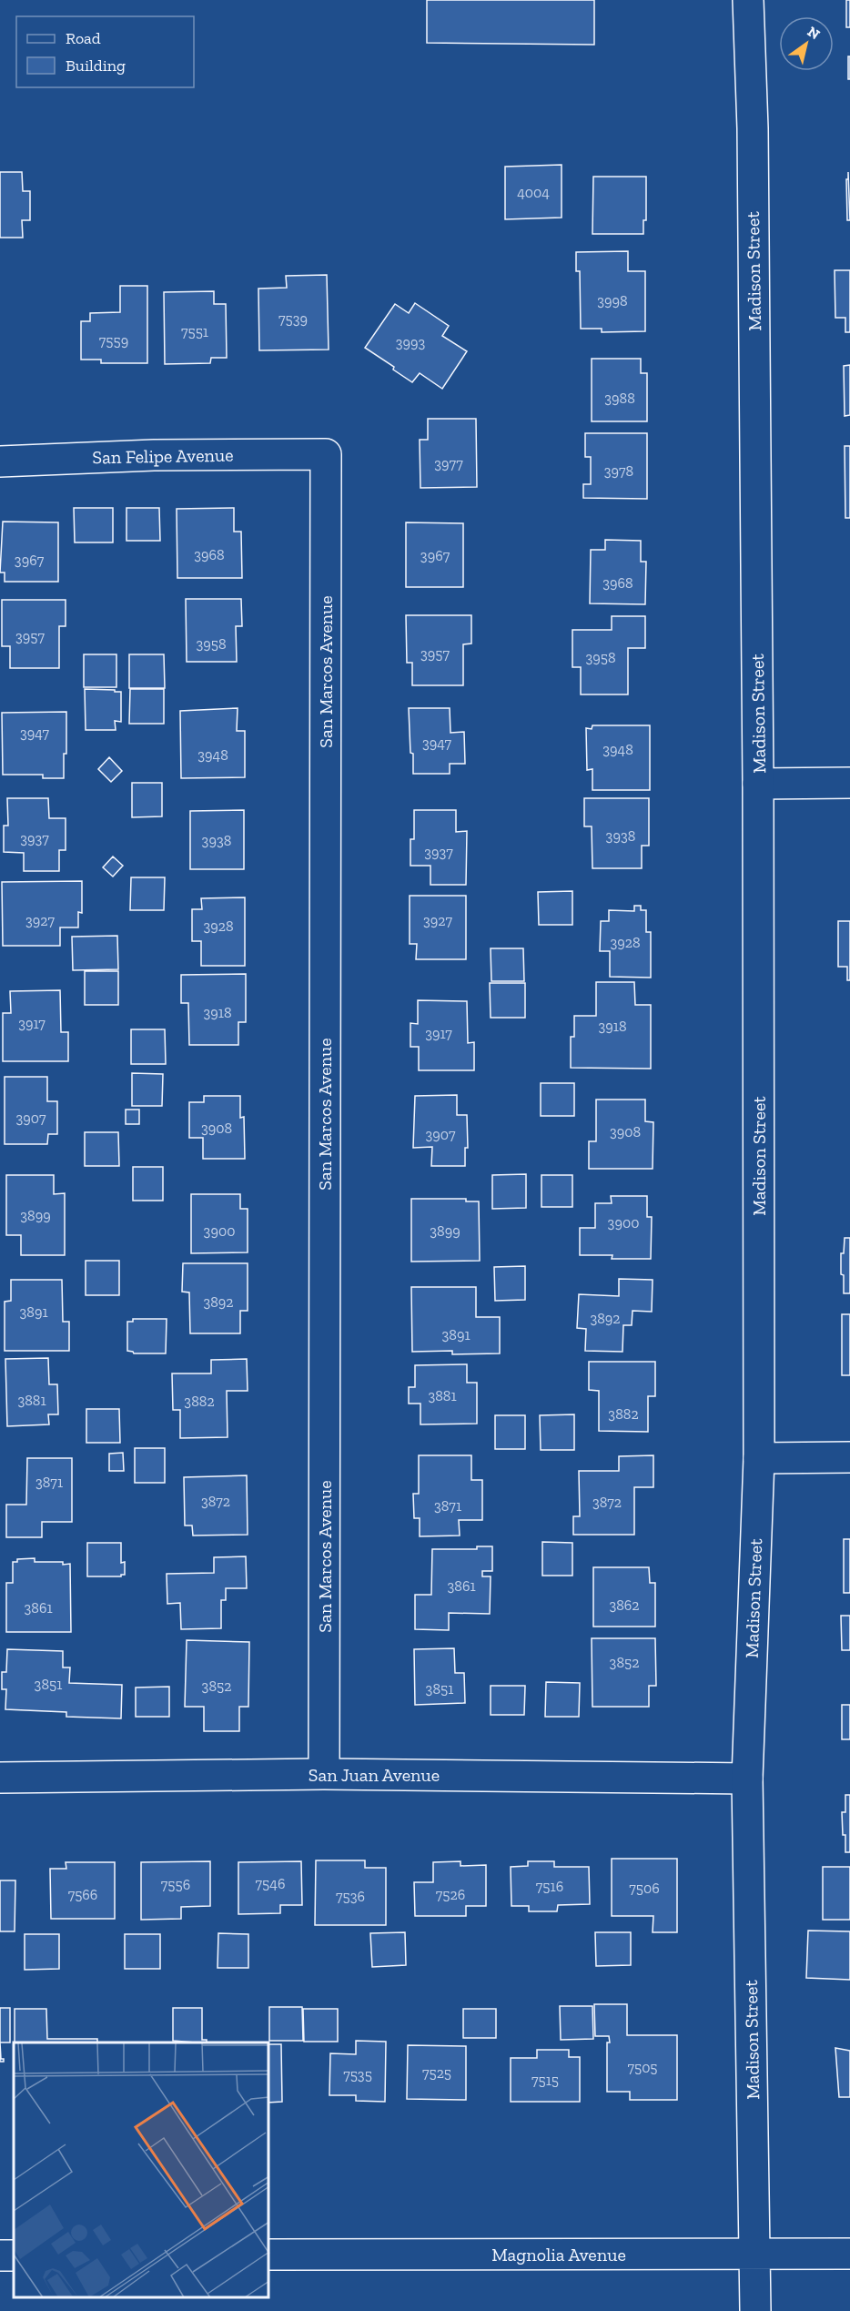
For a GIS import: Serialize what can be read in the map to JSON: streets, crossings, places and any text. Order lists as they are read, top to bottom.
{
  "streets": {
    "main road": [
      "Madison Street",
      "San Felipe Avenue",
      "San Marcos Avenue",
      "San Juan Avenue",
      "Magnolia Avenue"
    ]
  },
  "crossings": [
    ["Madison Street", "San Juan Avenue"],
    ["Madison Street", "Magnolia Avenue"],
    ["San Felipe Avenue", "San Marcos Avenue"],
    ["San Marcos Avenue", "San Juan Avenue"]
  ],
  "house_numbers": [
    "4004",
    "3998",
    "7539",
    "7551",
    "7559",
    "3993",
    "3988",
    "3977",
    "3978",
    "3968",
    "3967",
    "3967",
    "3968",
    "3957",
    "3958",
    "3957",
    "3958",
    "3947",
    "3947",
    "3948",
    "3948",
    "3938",
    "3937",
    "3938",
    "3937",
    "3927",
    "3927",
    "3928",
    "3928",
    "3918",
    "3917",
    "3918",
    "3917",
    "3907",
    "3908",
    "3908",
    "3907",
    "3899",
    "3900",
    "3900",
    "3899",
    "3892",
    "3891",
    "3892",
    "3891",
    "3881",
    "3881",
    "3882",
    "3882",
    "3871",
    "3872",
    "3872",
    "3871",
    "3861",
    "3862",
    "3861",
    "3852",
    "3851",
    "3852",
    "3851",
    "7546",
    "7556",
    "7516",
    "7506",
    "7566",
    "7526",
    "7536",
    "7505",
    "7525",
    "7535",
    "7515"
  ],
  "legend": ["Road", "Building"],
  "north": "top right"
}
